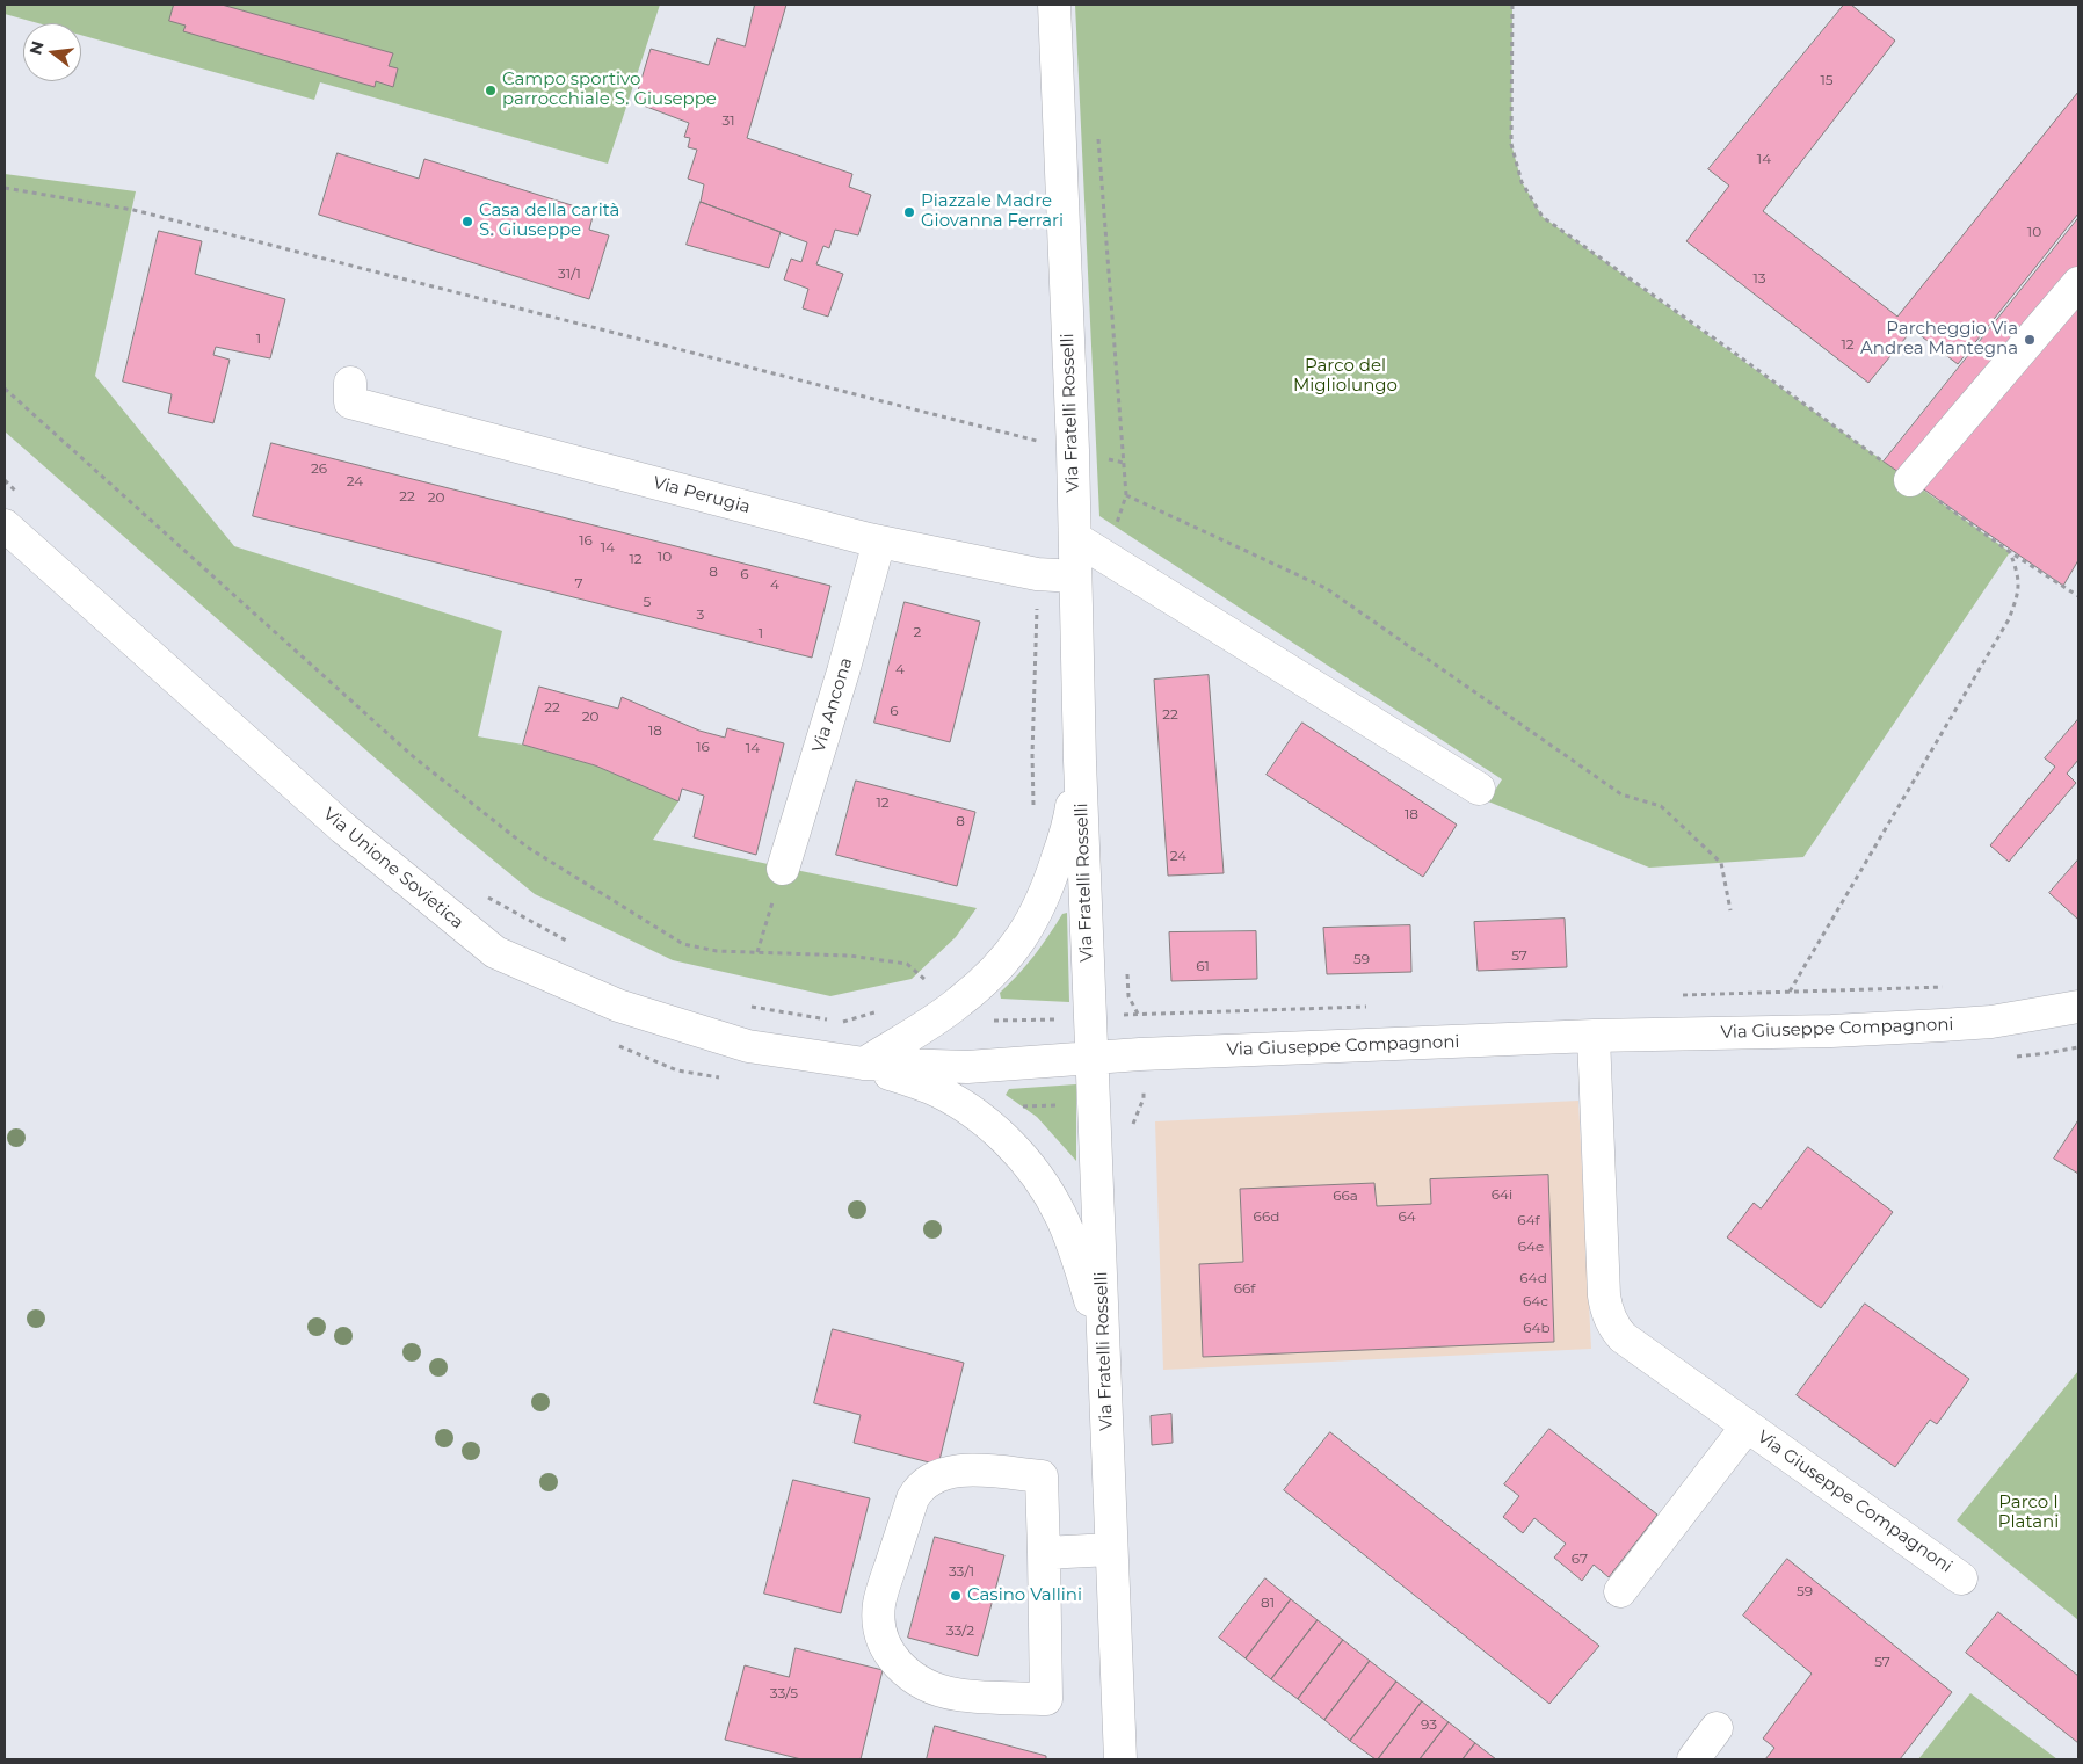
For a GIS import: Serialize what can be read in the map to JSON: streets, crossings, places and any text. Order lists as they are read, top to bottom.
{
  "streets": {
    "street": [
      "Via Fratelli Rosselli",
      "Via Perugia",
      "Via Ancona",
      "Via Unione Sovietica",
      "Via Giuseppe Compagnoni"
    ]
  },
  "crossings": [
    ["Via Fratelli Rosselli", "Via Perugia"],
    ["Via Fratelli Rosselli", "Via Unione Sovietica"],
    ["Via Fratelli Rosselli", "Via Giuseppe Compagnoni"],
    ["Via Perugia", "Via Ancona"],
    ["Via Unione Sovietica", "Via Giuseppe Compagnoni"]
  ],
  "parks": ["Parco del Migliolungo", "Parco I Platani"],
  "places": [
    "Campo sportivo parrocchiale S. Giuseppe",
    "Piazzale Madre Giovanna Ferrari",
    "Casa della carità S. Giuseppe",
    "Parcheggio Via Andrea Mantegna",
    "Casino Vallini"
  ],
  "house_numbers": [
    "15",
    "31",
    "14",
    "10",
    "31/1",
    "13",
    "1",
    "12",
    "26",
    "24",
    "22",
    "20",
    "16",
    "14",
    "10",
    "12",
    "8",
    "6",
    "7",
    "4",
    "5",
    "3",
    "2",
    "1",
    "4",
    "22",
    "6",
    "22",
    "20",
    "18",
    "16",
    "14",
    "12",
    "18",
    "8",
    "24",
    "57",
    "59",
    "61",
    "64i",
    "66a",
    "66d",
    "64",
    "64f",
    "64e",
    "64d",
    "66f",
    "64c",
    "64b",
    "67",
    "33/1",
    "59",
    "81",
    "33/2",
    "57",
    "33/5",
    "93"
  ],
  "north": "left"
}
